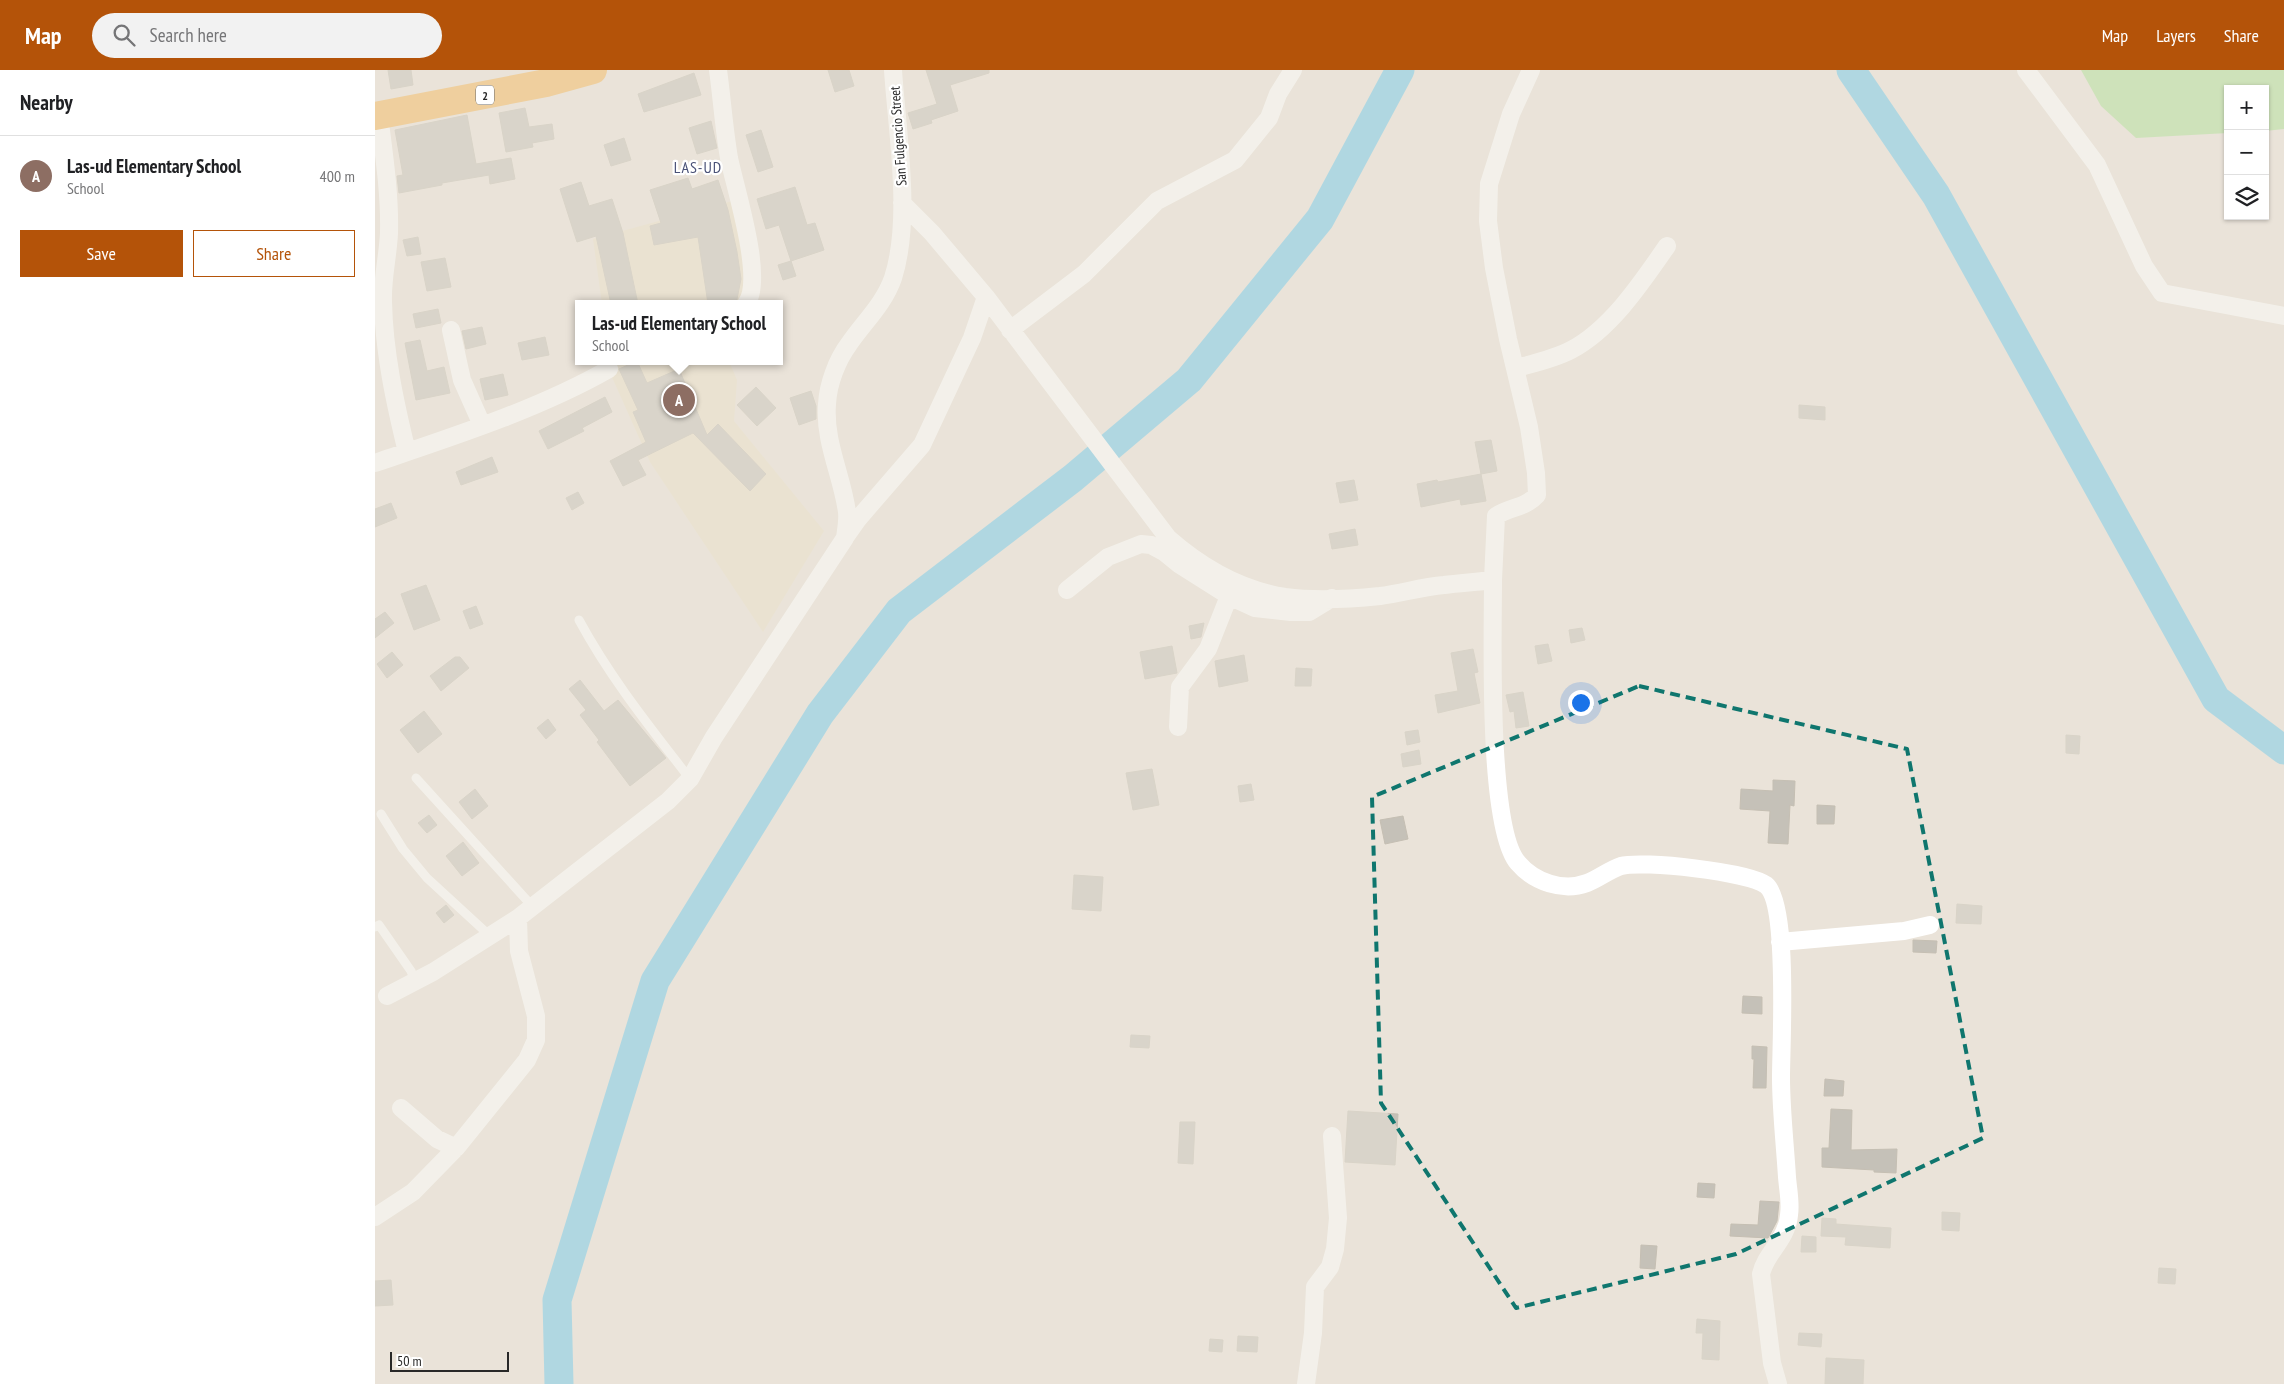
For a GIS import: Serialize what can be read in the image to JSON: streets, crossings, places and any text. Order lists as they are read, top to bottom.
{
  "streets": {
    "highway": ["2"],
    "street": ["San Fulgencio Street"]
  },
  "districts": ["LAS-UD"],
  "scale_bar": "50 m",
  "page": {
    "header": "Map",
    "search": "Search here",
    "nav": ["Map", "Layers", "Share"],
    "heading": "Nearby",
    "map_buttons": ["+", "−"],
    "list": [
      {
        "mark": "A",
        "name": "Las-ud Elementary School",
        "note": "School",
        "value": "400 m"
      }
    ],
    "buttons": ["Save", "Share"],
    "popup": ["Las-ud Elementary School", "School"],
    "pins": "A",
    "scale": "50 m"
  }
}
